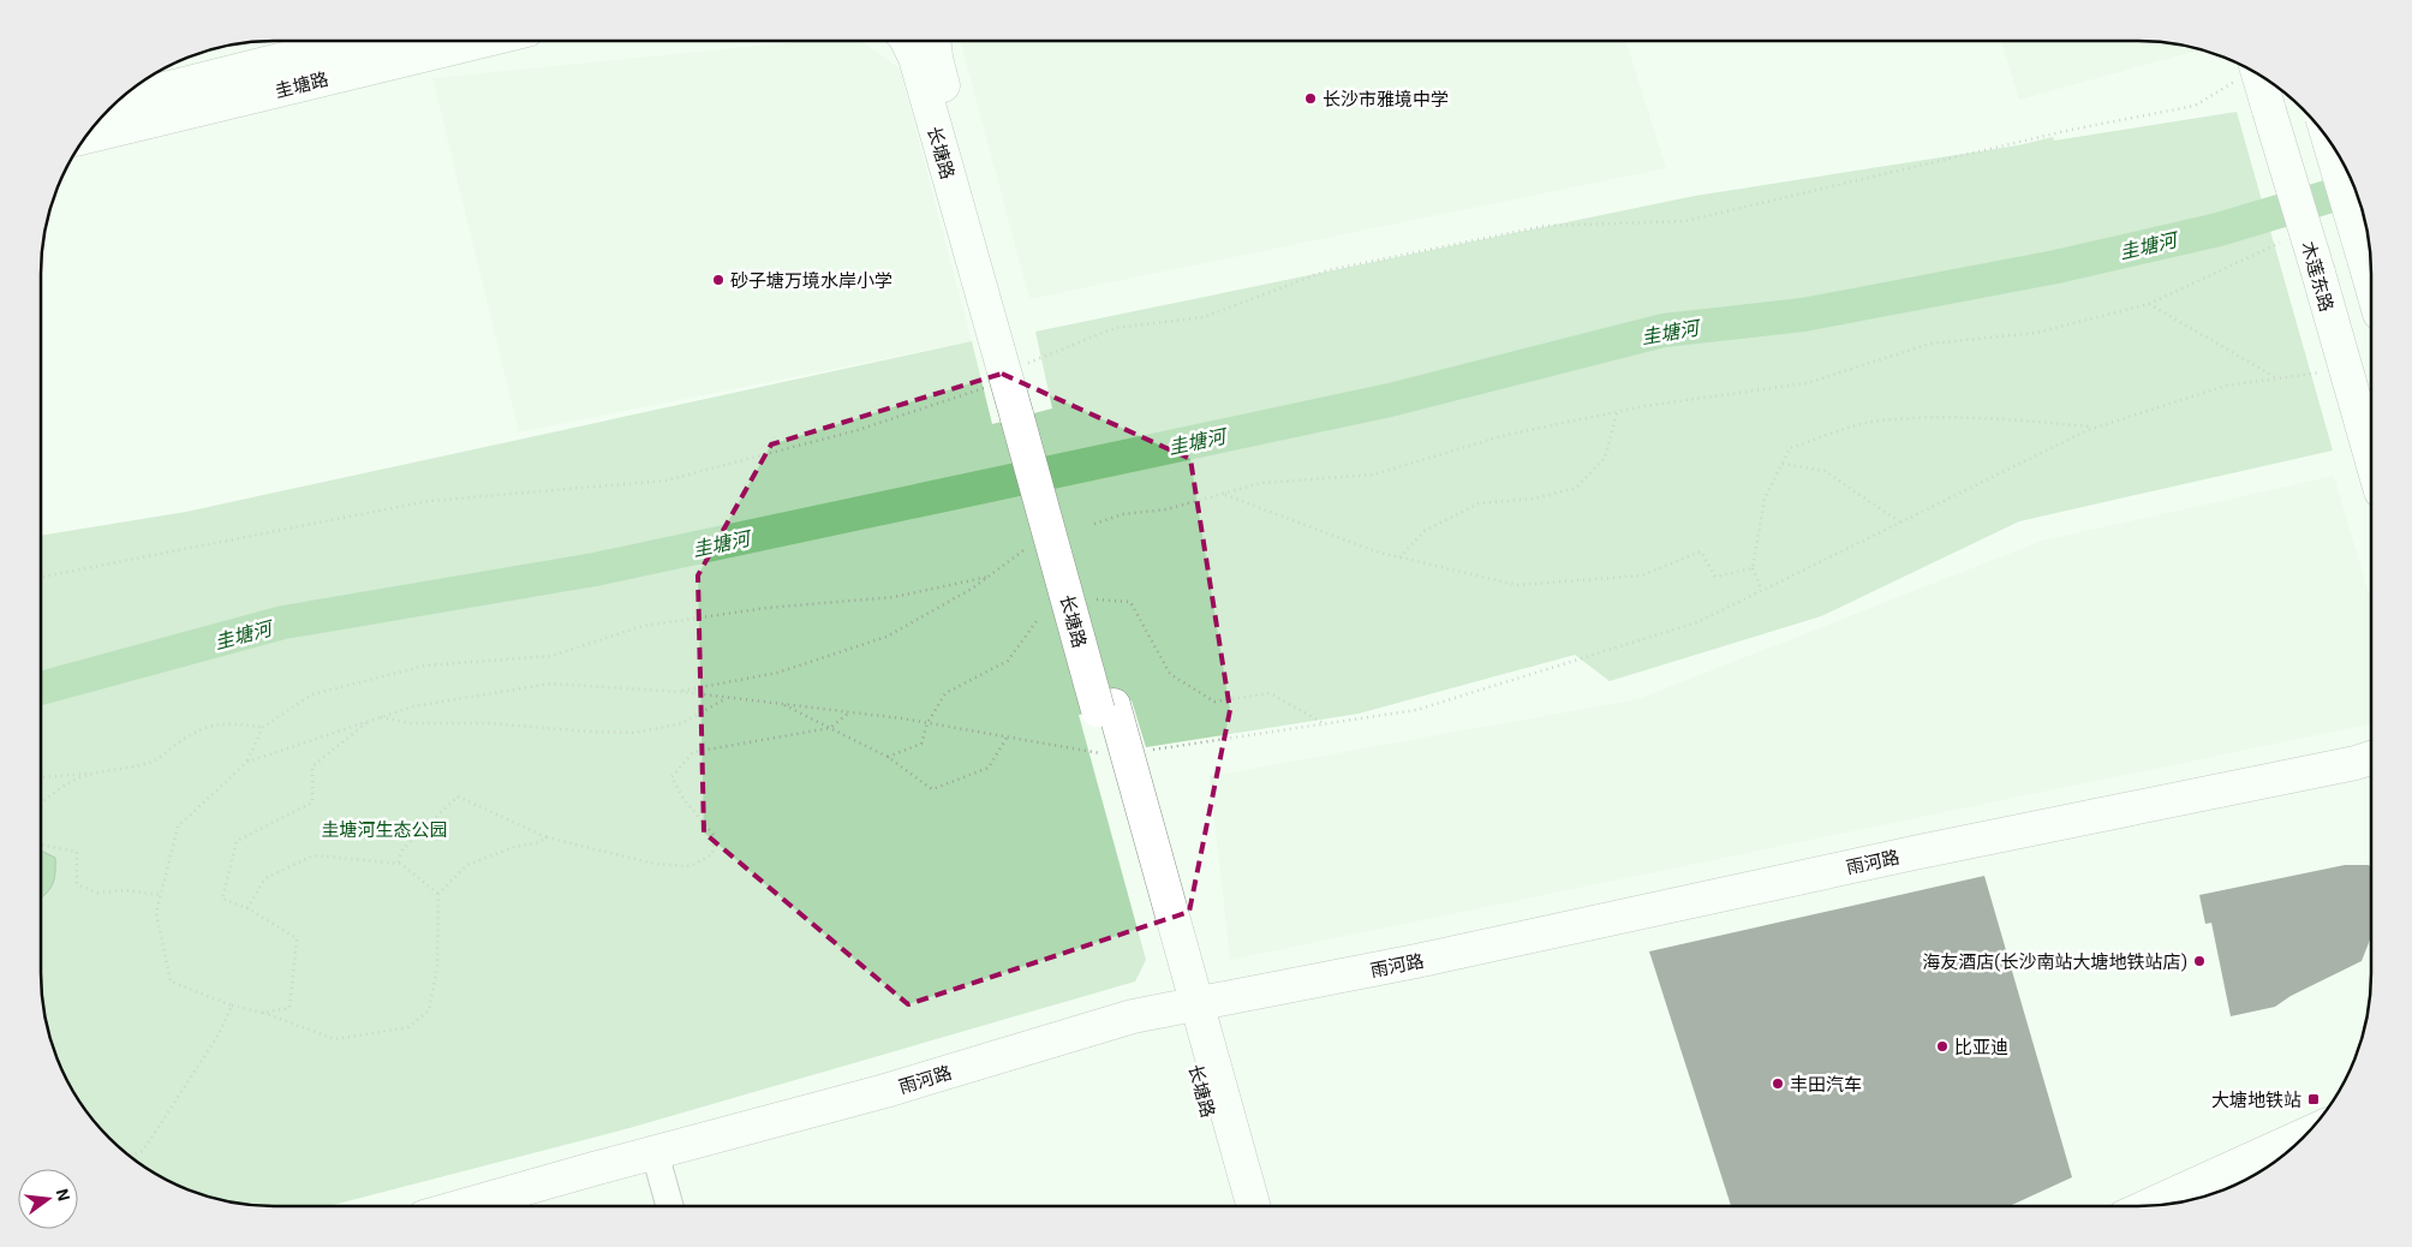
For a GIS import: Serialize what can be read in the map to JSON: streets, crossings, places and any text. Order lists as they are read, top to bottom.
{
  "streets": {
    "main road": [
      "圭塘路",
      "长塘路",
      "木莲东路",
      "雨河路"
    ]
  },
  "crossings": [
    ["长塘路", "雨河路"]
  ],
  "water": ["圭塘河"],
  "parks": ["圭塘河生态公园"],
  "places": {
    "other": [
      "长沙市雅境中学",
      "砂子塘万境水岸小学",
      "海友酒店(长沙南站大塘地铁站店)",
      "比亚迪",
      "丰田汽车"
    ],
    "transit": ["大塘地铁站"]
  },
  "north": "right"
}
